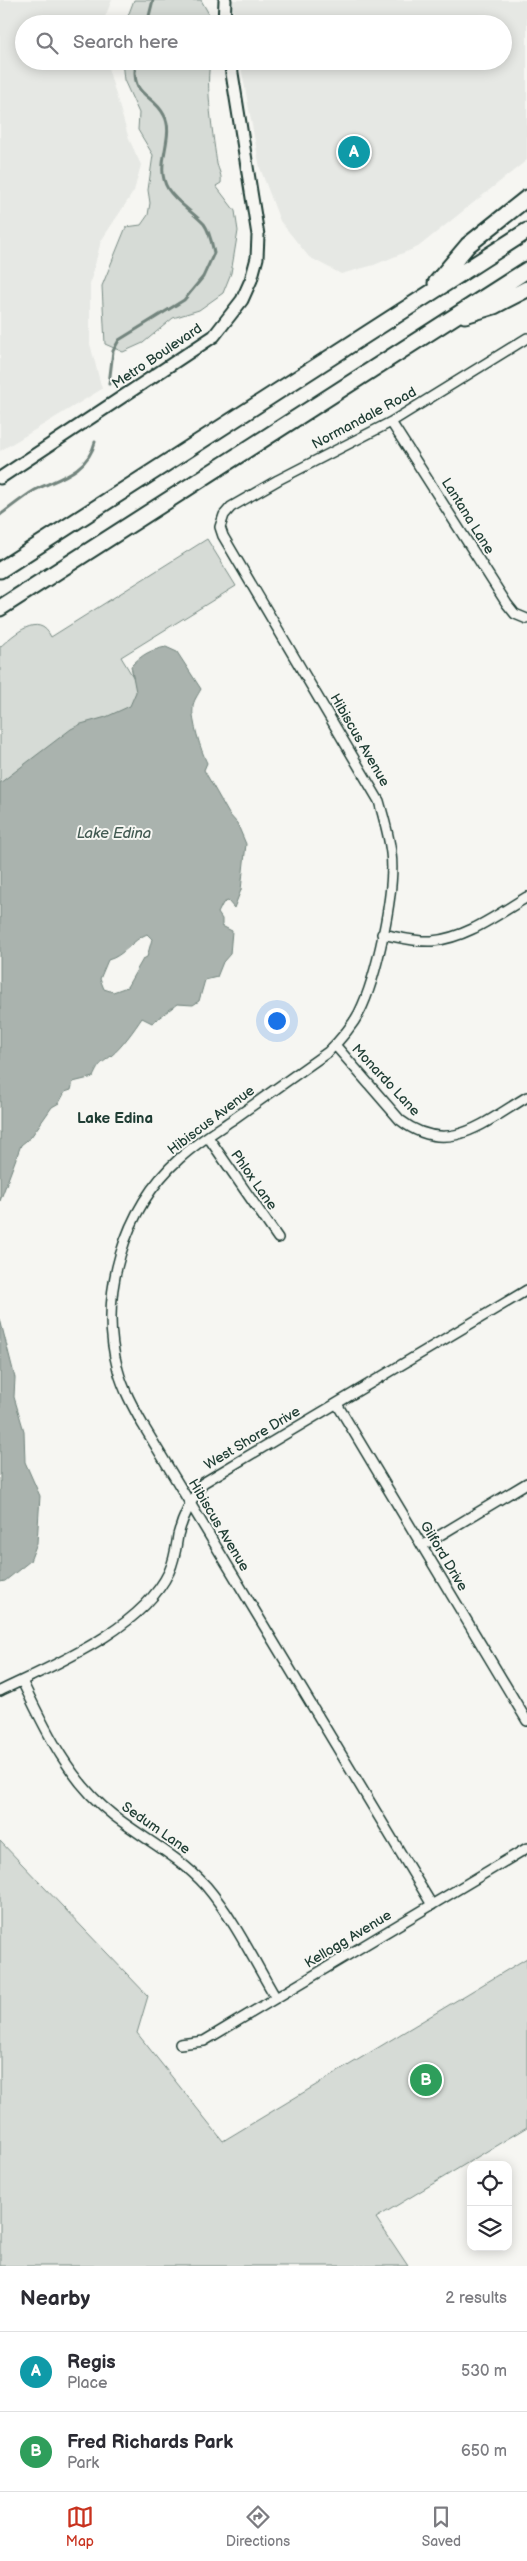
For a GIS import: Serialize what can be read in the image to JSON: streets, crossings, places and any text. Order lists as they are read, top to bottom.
{
  "streets": {
    "street": [
      "Metro Boulevard",
      "Normandale Road",
      "Lantana Lane",
      "Hibiscus Avenue",
      "Monardo Lane",
      "Phlox Lane",
      "West Shore Drive",
      "Gilford Drive",
      "Sedum Lane",
      "Kellogg Avenue"
    ]
  },
  "crossings": [
    ["Normandale Road", "Lantana Lane"],
    ["Normandale Road", "Hibiscus Avenue"],
    ["Hibiscus Avenue", "Monardo Lane"],
    ["Hibiscus Avenue", "Phlox Lane"],
    ["Hibiscus Avenue", "West Shore Drive"],
    ["Hibiscus Avenue", "Kellogg Avenue"],
    ["West Shore Drive", "Gilford Drive"],
    ["West Shore Drive", "Sedum Lane"],
    ["Sedum Lane", "Kellogg Avenue"]
  ],
  "districts": ["Lake Edina"],
  "water": ["Lake Edina"],
  "page": {
    "search": "Search here",
    "pins": ["A", "B"],
    "heading": ["Nearby", "2 results"],
    "list": [
      {
        "mark": "A",
        "name": "Regis",
        "note": "Place",
        "value": "530 m"
      },
      {
        "mark": "B",
        "name": "Fred Richards Park",
        "note": "Park",
        "value": "650 m"
      }
    ],
    "nav": ["Map", "Directions", "Saved"]
  }
}
